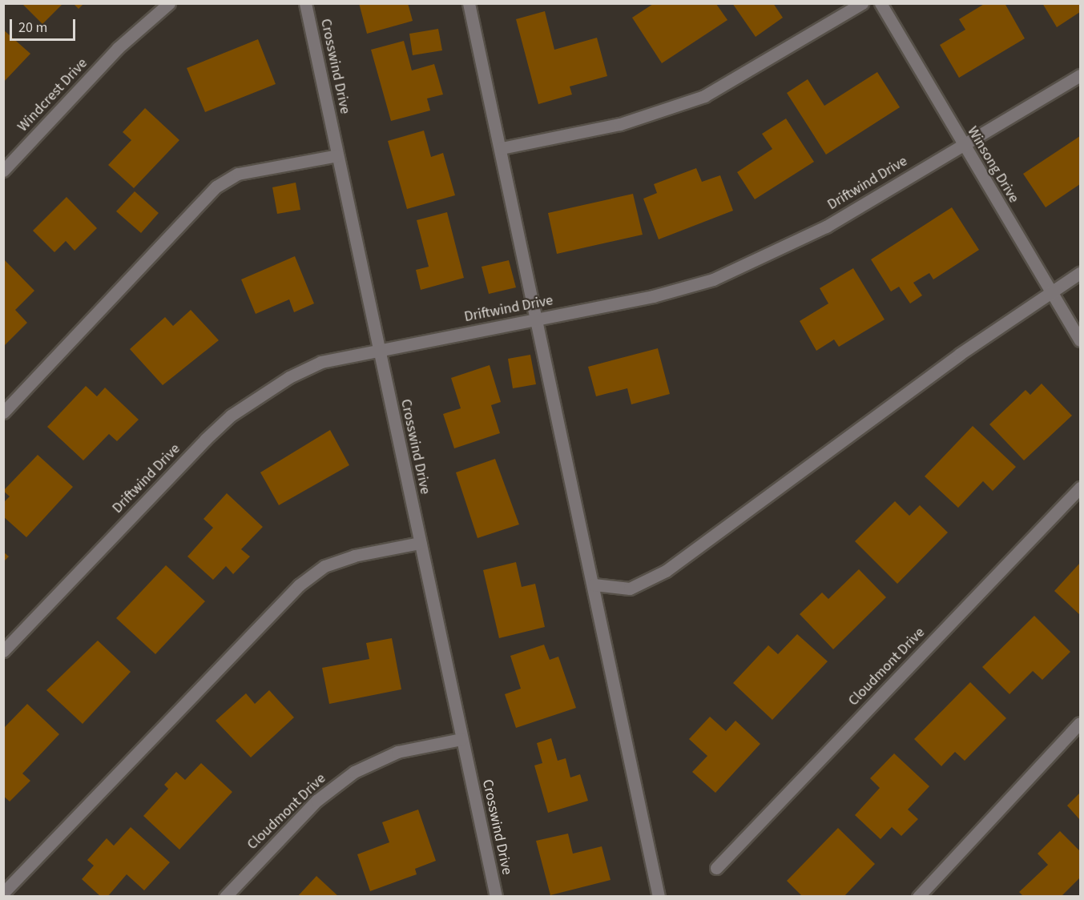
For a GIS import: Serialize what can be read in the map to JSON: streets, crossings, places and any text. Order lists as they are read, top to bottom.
{
  "streets": {
    "street": [
      "Crosswind Drive",
      "Windcrest Drive",
      "Winsong Drive",
      "Driftwind Drive",
      "Cloudmont Drive"
    ]
  },
  "crossings": [
    ["Crosswind Drive", "Driftwind Drive"],
    ["Crosswind Drive", "Cloudmont Drive"],
    ["Winsong Drive", "Driftwind Drive"]
  ],
  "scale_bar": "20 m"
}
